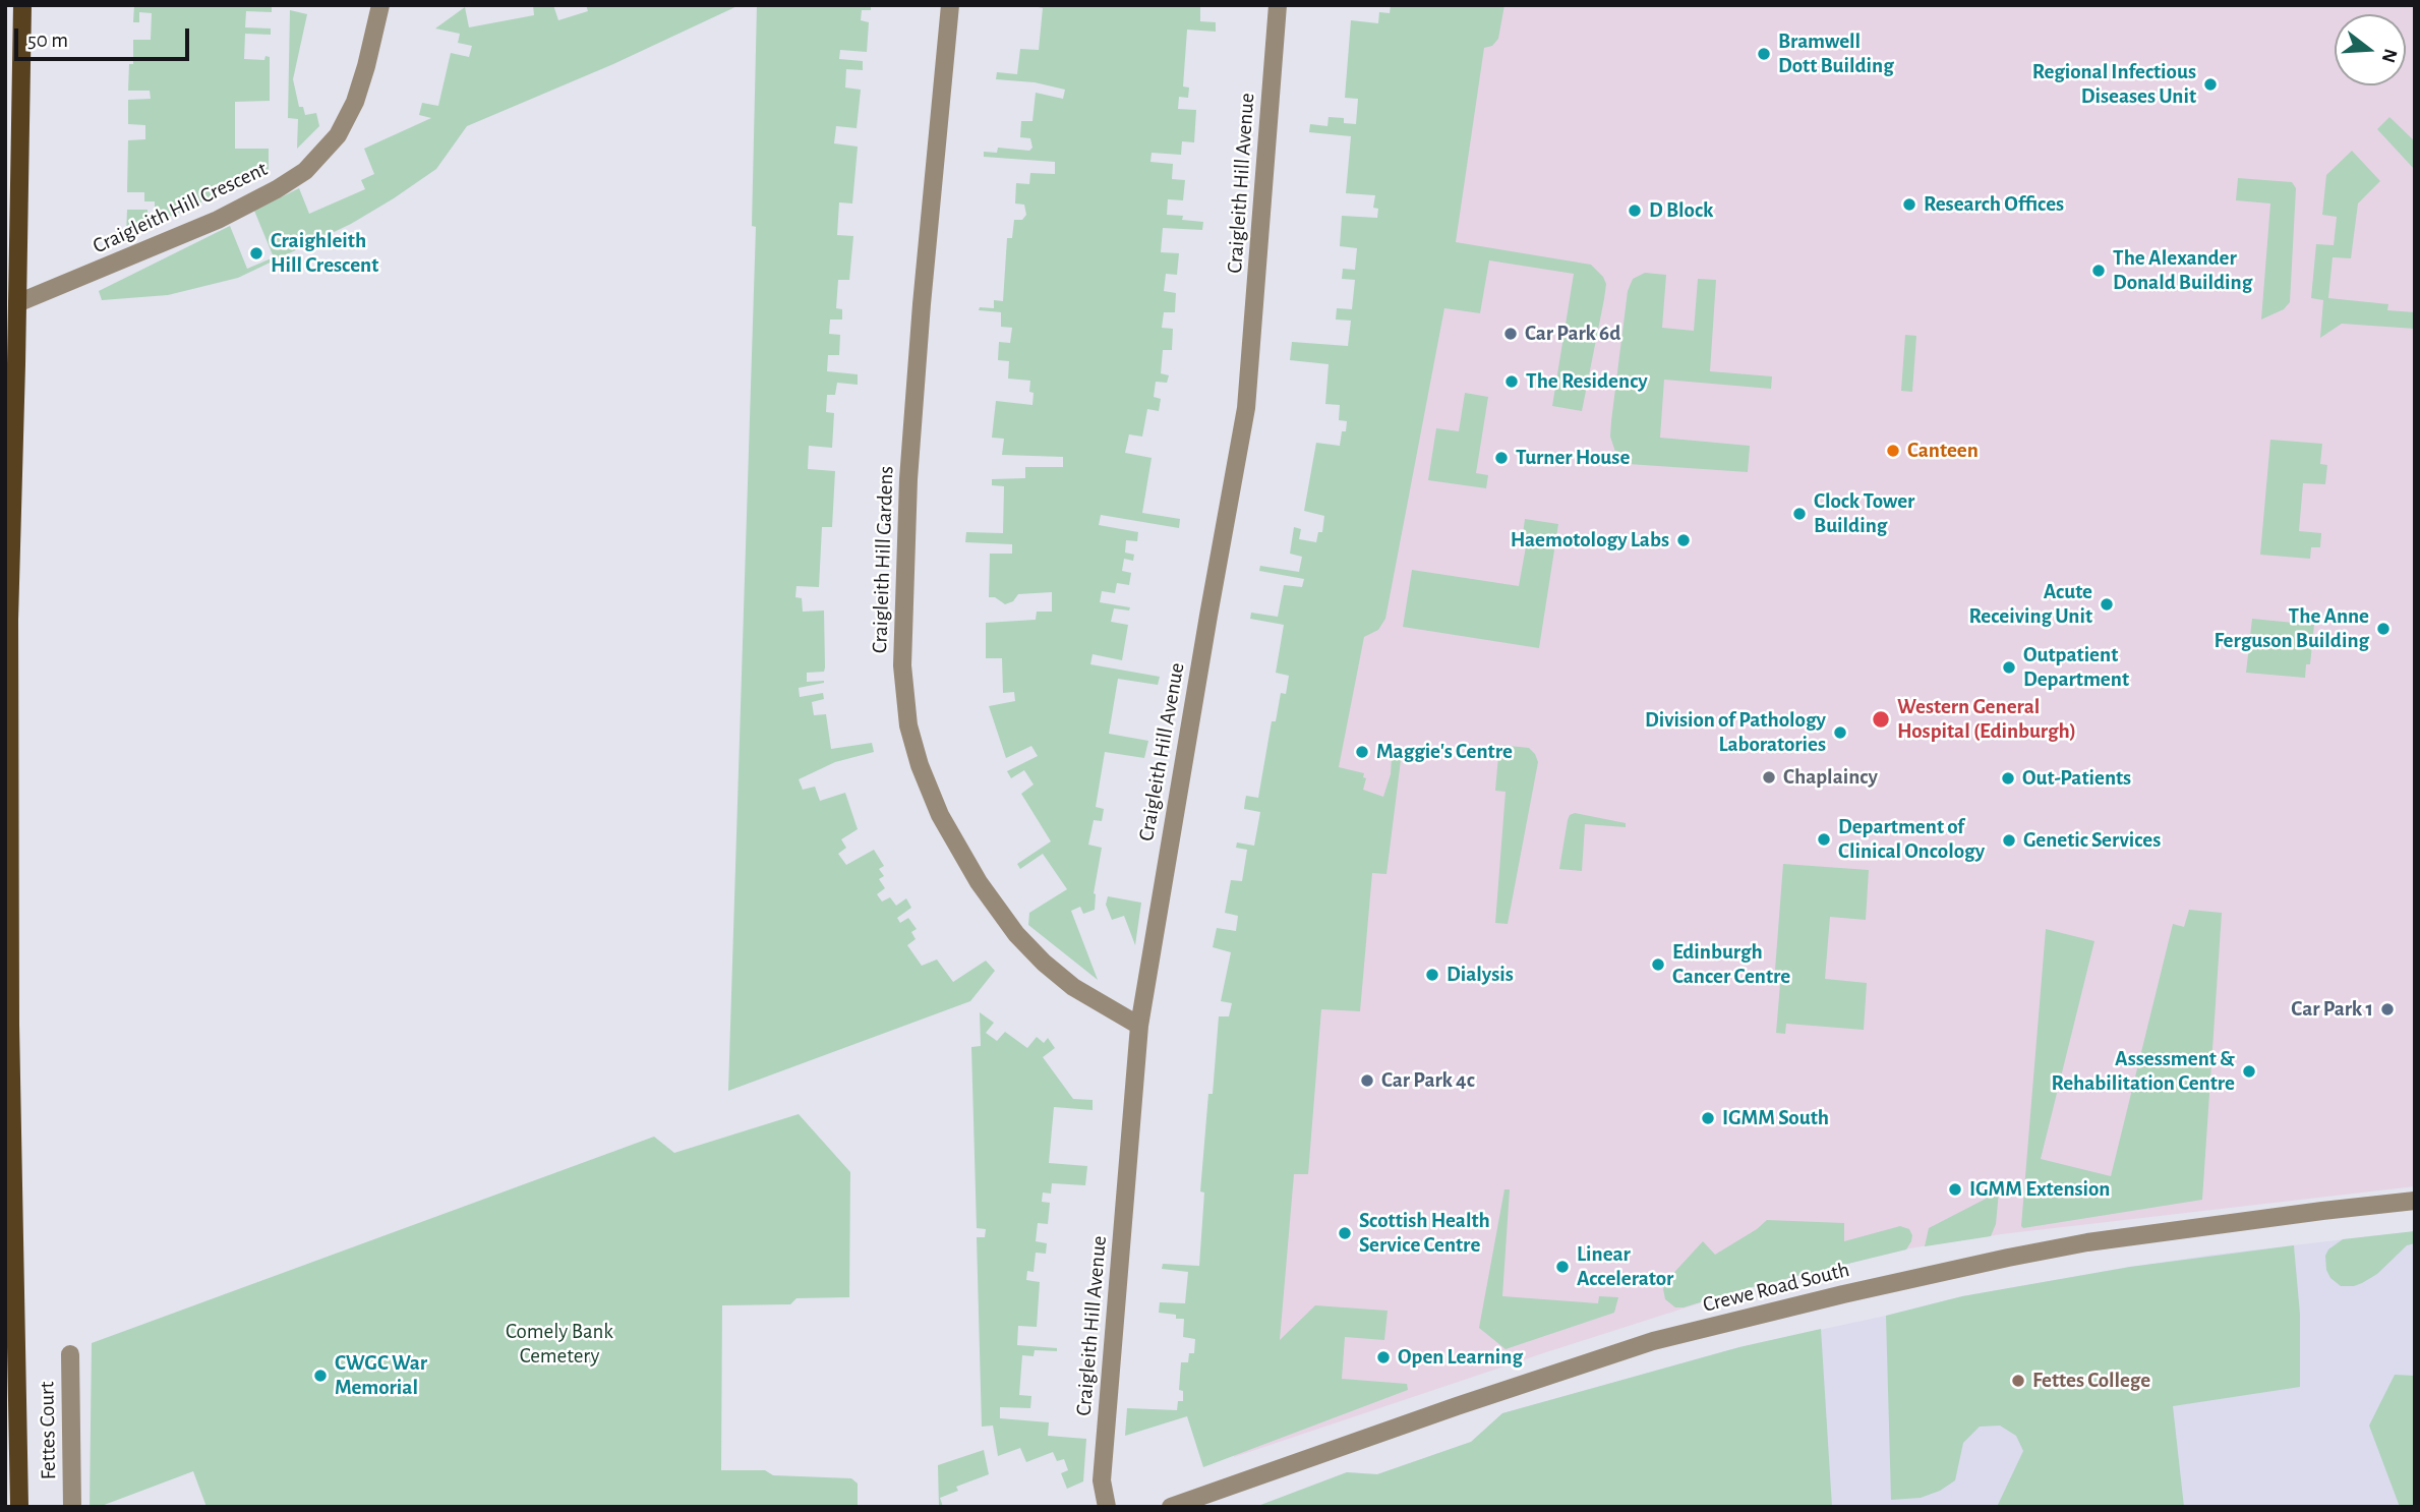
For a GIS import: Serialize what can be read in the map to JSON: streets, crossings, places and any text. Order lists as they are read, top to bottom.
{
  "streets": {
    "street": [
      "Craigleith Hill Avenue",
      "Craigleith Hill Crescent",
      "Craigleith Hill Gardens",
      "Crewe Road South",
      "Fettes Court"
    ]
  },
  "crossings": [
    ["Craigleith Hill Avenue", "Craigleith Hill Gardens"]
  ],
  "parks": ["Comely Bank Cemetery"],
  "places": [
    "Bramwell Dott Building",
    "Regional Infectious Diseases Unit",
    "Research Offices",
    "D Block",
    "Craighleith Hill Crescent",
    "The Alexander Donald Building",
    "Car Park 6d",
    "The Residency",
    "Canteen",
    "Turner House",
    "Clock Tower Building",
    "Haemotology Labs",
    "Acute Receiving Unit",
    "The Anne Ferguson Building",
    "Outpatient Department",
    "Western General Hospital (Edinburgh)",
    "Division of Pathology Laboratories",
    "Maggie's Centre",
    "Chaplaincy",
    "Out-Patients",
    "Department of Clinical Oncology",
    "Genetic Services",
    "Edinburgh Cancer Centre",
    "Dialysis",
    "Car Park 1",
    "Assessment & Rehabilitation Centre",
    "Car Park 4c",
    "IGMM South",
    "IGMM Extension",
    "Scottish Health Service Centre",
    "Linear Accelerator",
    "Open Learning",
    "CWGC War Memorial",
    "Fettes College"
  ],
  "scale_bar": "50 m",
  "north": "right"
}
